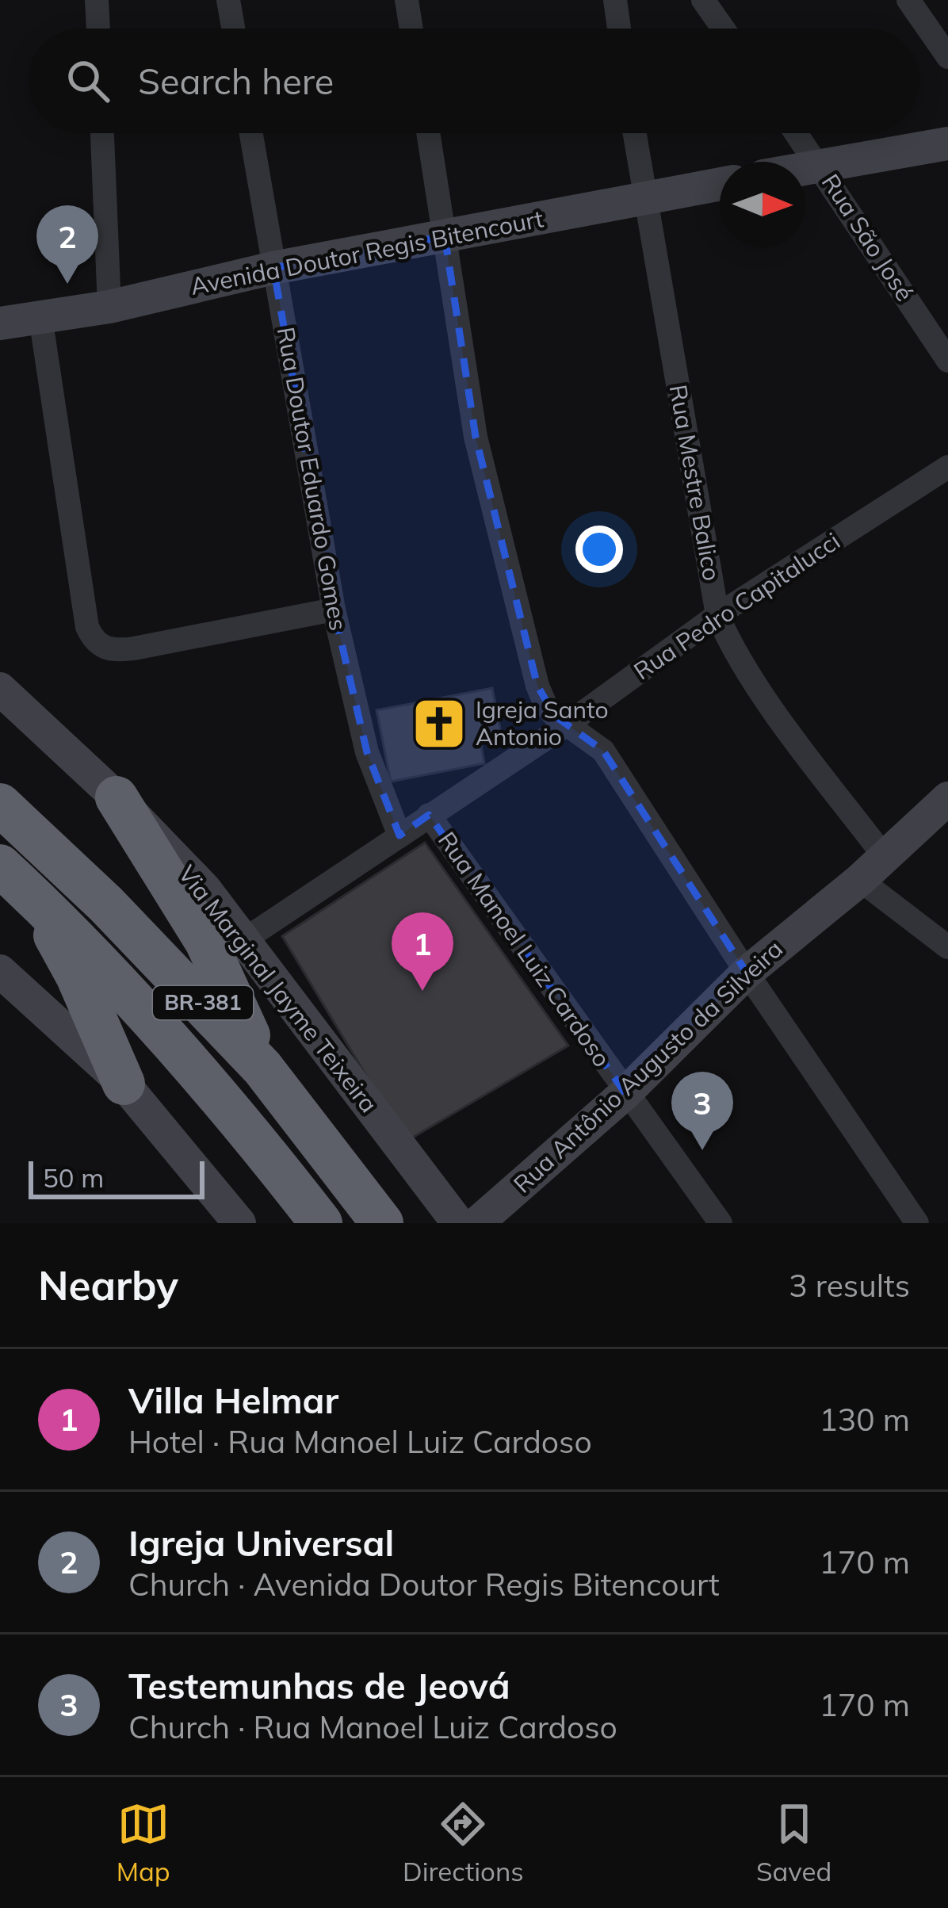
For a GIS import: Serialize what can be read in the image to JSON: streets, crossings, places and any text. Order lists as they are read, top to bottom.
{
  "streets": {
    "highway": ["BR-381"],
    "street": [
      "Rua São José",
      "Avenida Doutor Regis Bitencourt",
      "Rua Doutor Eduardo Gomes",
      "Rua Mestre Balico",
      "Rua Pedro Capitalucci",
      "Rua Manoel Luiz Cardoso",
      "Via Marginal Jayme Teixeira",
      "Rua Antônio Augusto da Silveira"
    ]
  },
  "crossings": [
    ["Avenida Doutor Regis Bitencourt", "Rua Doutor Eduardo Gomes"],
    ["Avenida Doutor Regis Bitencourt", "Rua Mestre Balico"],
    ["Rua Doutor Eduardo Gomes", "Rua Pedro Capitalucci"],
    ["Rua Mestre Balico", "Rua Pedro Capitalucci"],
    ["Rua Mestre Balico", "Rua Antônio Augusto da Silveira"],
    ["Rua Pedro Capitalucci", "Rua Manoel Luiz Cardoso"],
    ["Rua Pedro Capitalucci", "Via Marginal Jayme Teixeira"],
    ["Rua Manoel Luiz Cardoso", "Rua Antônio Augusto da Silveira"]
  ],
  "places": {
    "church": ["Igreja Santo Antonio"]
  },
  "scale_bar": "50 m",
  "north": "right",
  "page": {
    "search": "Search here",
    "pins": ["2", "1", "3"],
    "scale": "50 m",
    "heading": ["Nearby", "3 results"],
    "list": [
      {
        "mark": "1",
        "name": "Villa Helmar",
        "note": "Hotel · Rua Manoel Luiz Cardoso",
        "value": "130 m"
      },
      {
        "mark": "2",
        "name": "Igreja Universal",
        "note": "Church · Avenida Doutor Regis Bitencourt",
        "value": "170 m"
      },
      {
        "mark": "3",
        "name": "Testemunhas de Jeová",
        "note": "Church · Rua Manoel Luiz Cardoso",
        "value": "170 m"
      }
    ],
    "nav": ["Map", "Directions", "Saved"]
  }
}
